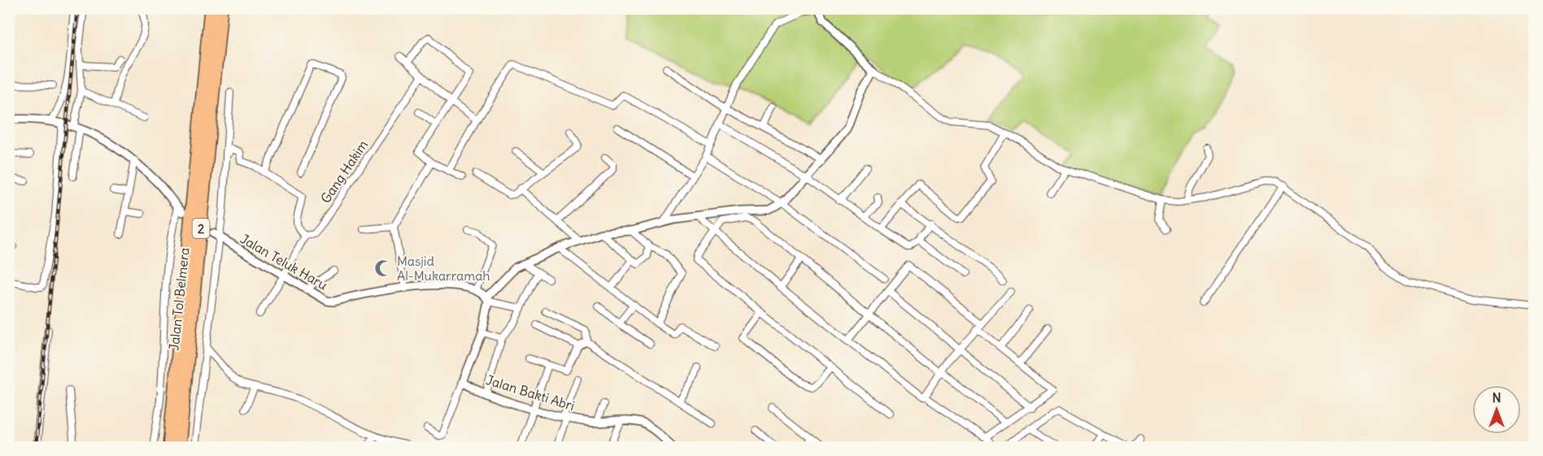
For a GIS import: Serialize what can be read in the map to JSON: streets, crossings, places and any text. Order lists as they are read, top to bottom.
{
  "streets": {
    "highway": ["2", "Jalan Tol Belmera"],
    "street": ["Gang Hakim", "Jalan Teluk Haru", "Jalan Bakti Abri"]
  },
  "crossings": [
    ["Gang Hakim", "Jalan Teluk Haru"]
  ],
  "places": {
    "mosque": ["Masjid Al-Mukarramah"]
  },
  "north": "top"
}
